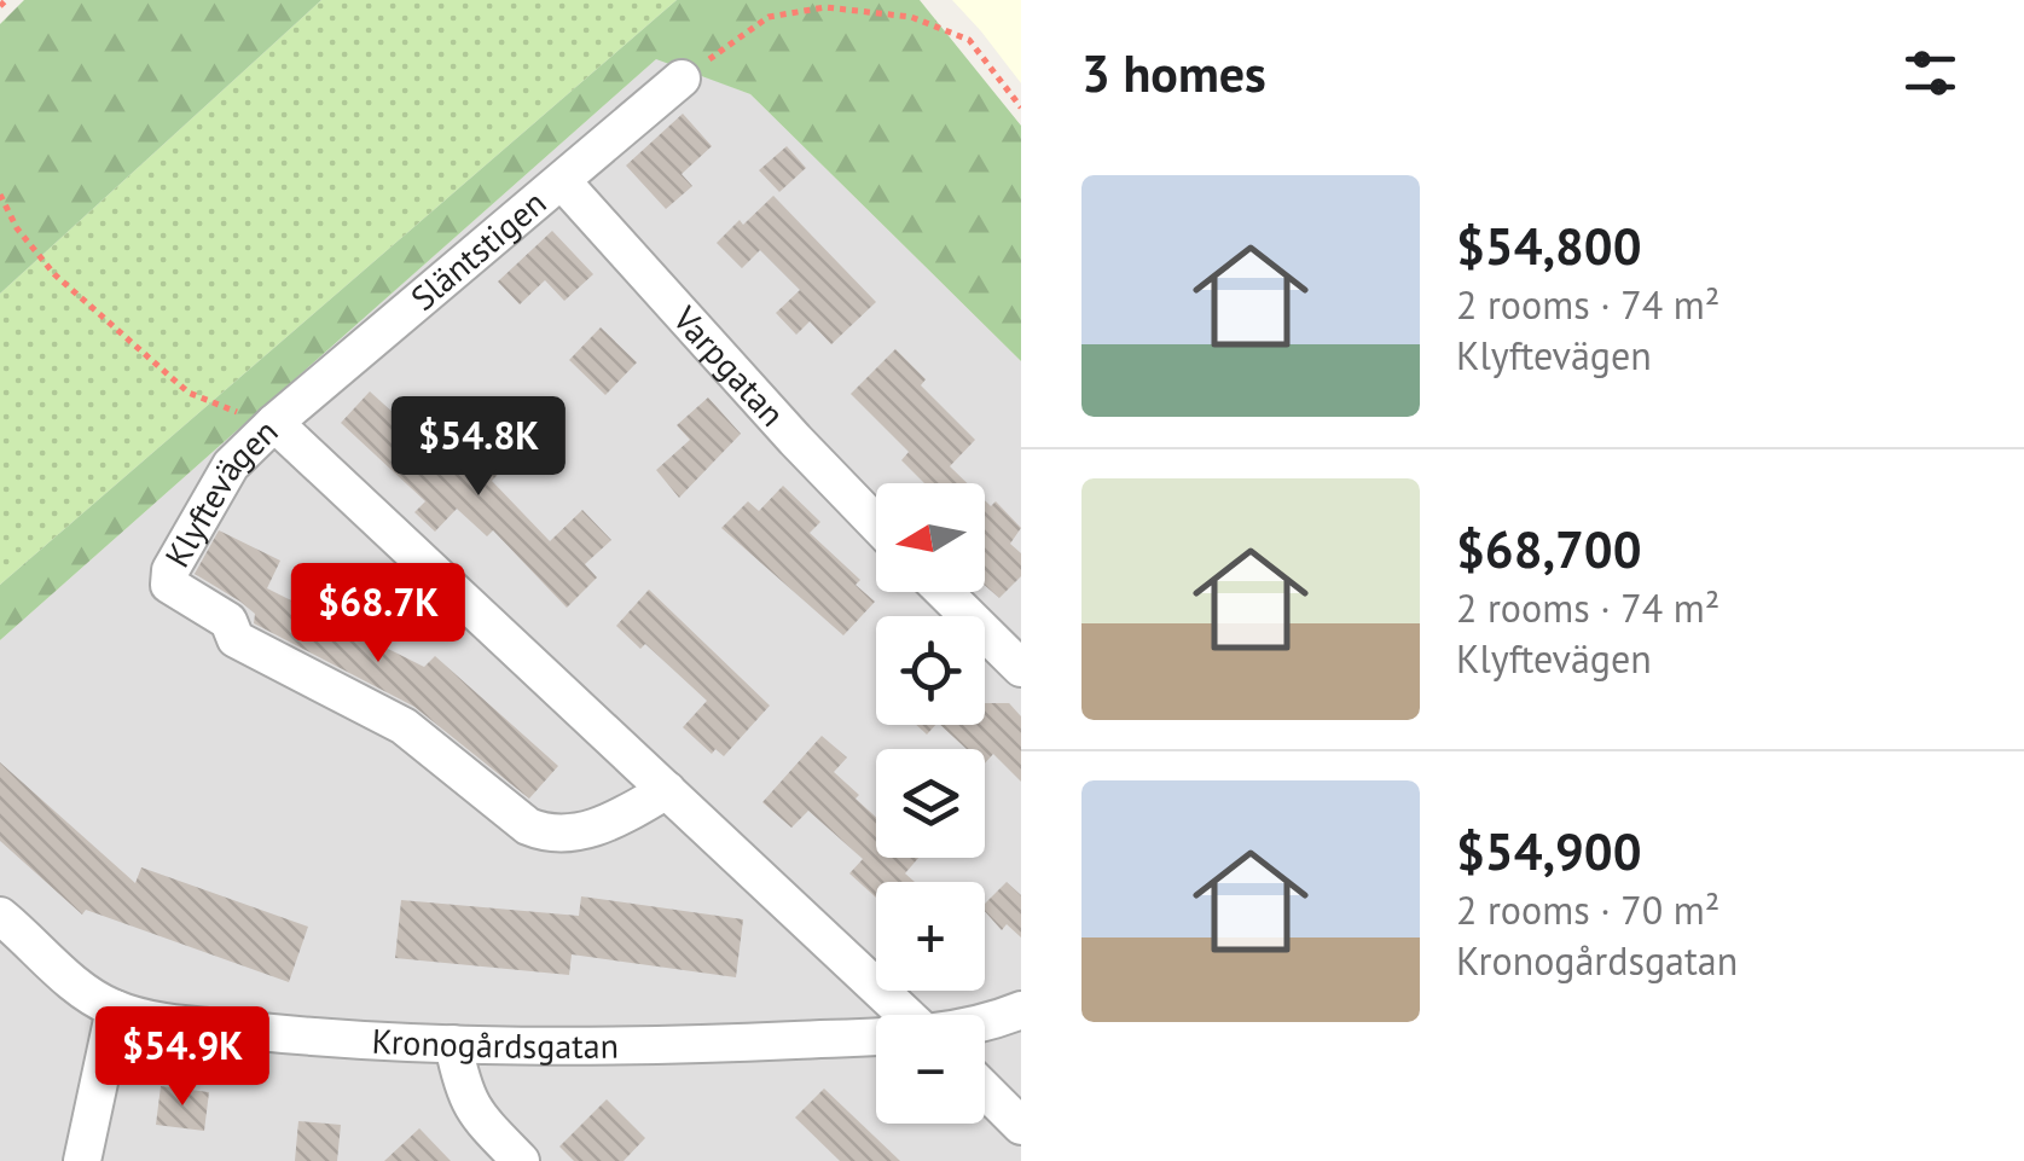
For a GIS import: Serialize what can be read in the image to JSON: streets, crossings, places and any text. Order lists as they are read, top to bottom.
{
  "streets": {
    "street": [
      "Släntstigen",
      "Varpgatan",
      "Klyftevägen",
      "Kronogårdsgatan"
    ]
  },
  "crossings": [
    ["Släntstigen", "Varpgatan"],
    ["Släntstigen", "Klyftevägen"]
  ],
  "north": "left",
  "page": {
    "heading": "3 homes",
    "list": [
      {
        "name": "$54,800",
        "note": "2 rooms · 74 m² · Klyftevägen"
      },
      {
        "name": "$68,700",
        "note": "2 rooms · 74 m² · Klyftevägen"
      },
      {
        "name": "$54,900",
        "note": "2 rooms · 70 m² · Kronogårdsgatan"
      }
    ],
    "price": ["$54.8K", "$68.7K", "$54.9K"],
    "map_buttons": ["+", "−"]
  }
}
